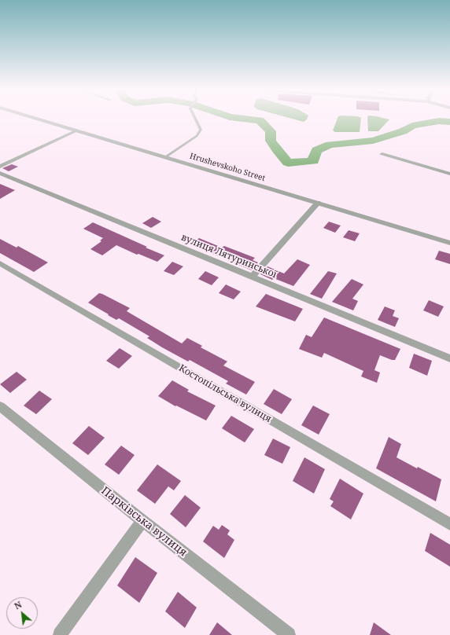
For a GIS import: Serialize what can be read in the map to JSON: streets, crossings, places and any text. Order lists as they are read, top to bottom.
{
  "streets": {
    "street": [
      "Hrushevskoho Street",
      "вулиця Лятуринської",
      "Костопільська вулиця",
      "Парківська вулиця"
    ]
  },
  "north": "top left"
}
